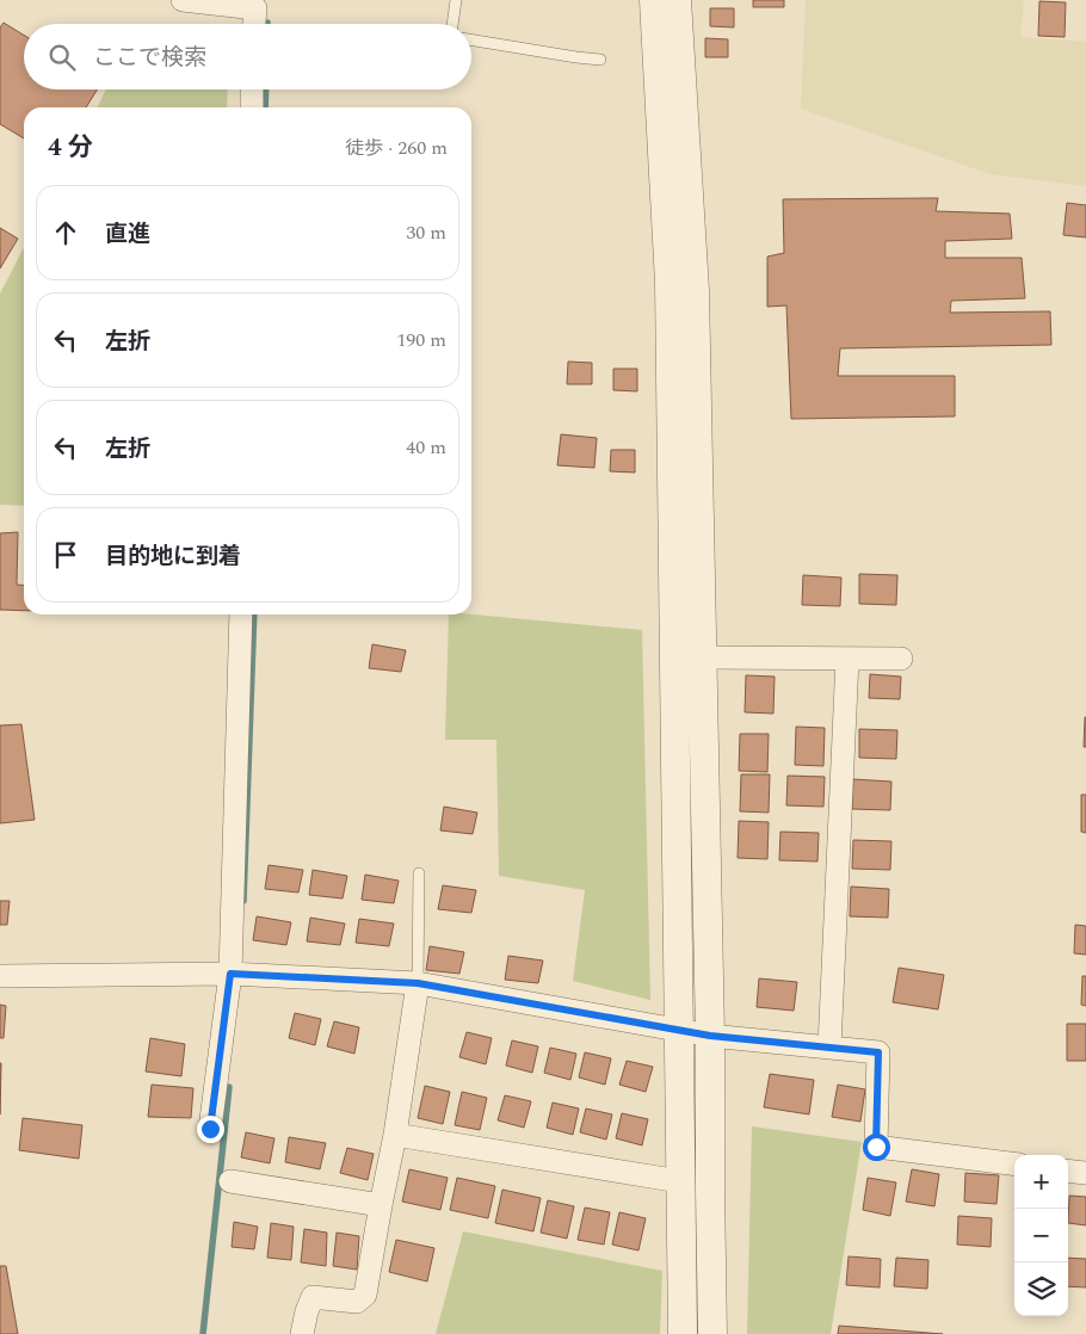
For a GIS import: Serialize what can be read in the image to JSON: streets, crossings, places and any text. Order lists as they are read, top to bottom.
{
  "page": {
    "search": "ここで検索",
    "heading": ["4 分", "徒歩 · 260 m"],
    "list": [
      ["直進", "30 m"],
      ["左折", "190 m"],
      ["左折", "40 m"],
      "目的地に到着"
    ],
    "map_buttons": ["+", "−"]
  }
}
